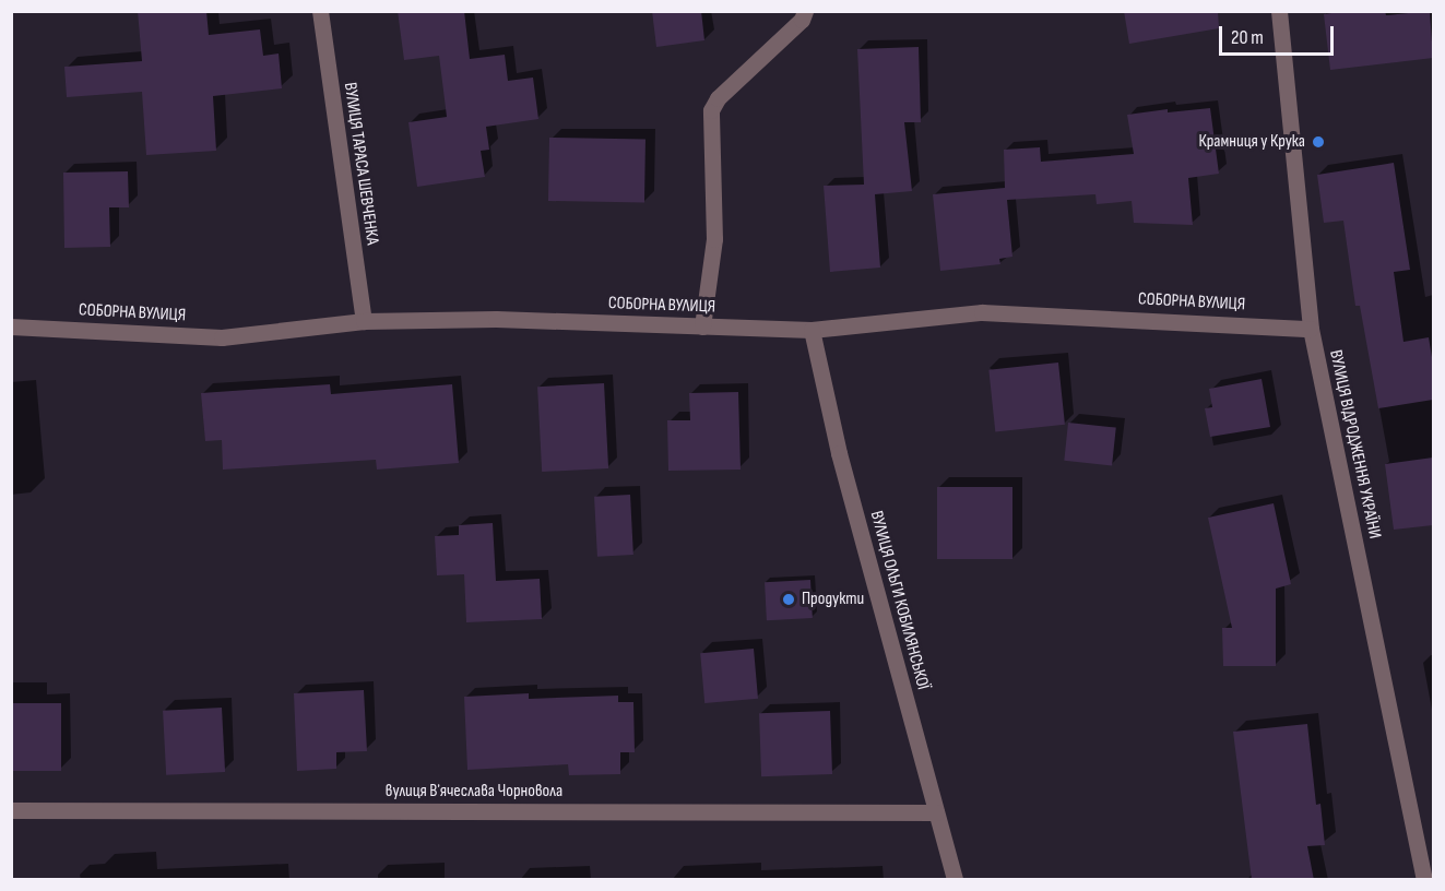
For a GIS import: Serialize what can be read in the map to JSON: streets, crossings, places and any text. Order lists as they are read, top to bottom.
{
  "streets": {
    "street": [
      "ВУЛИЦЯ ТАРАСА ШЕВЧЕНКА",
      "СОБОРНА ВУЛИЦЯ",
      "ВУЛИЦЯ ВІДРОДЖЕННЯ УКРАЇНИ",
      "ВУЛИЦЯ ОЛЬГИ КОБИЛЯНСЬКОЇ",
      "вулиця Вʼячеслава Чорновола"
    ]
  },
  "crossings": [
    ["ВУЛИЦЯ ТАРАСА ШЕВЧЕНКА", "СОБОРНА ВУЛИЦЯ"],
    ["СОБОРНА ВУЛИЦЯ", "ВУЛИЦЯ ВІДРОДЖЕННЯ УКРАЇНИ"],
    ["СОБОРНА ВУЛИЦЯ", "ВУЛИЦЯ ОЛЬГИ КОБИЛЯНСЬКОЇ"],
    ["ВУЛИЦЯ ОЛЬГИ КОБИЛЯНСЬКОЇ", "вулиця Вʼячеслава Чорновола"]
  ],
  "places": ["Крамниця у Крука", "Продукти"],
  "scale_bar": "20 m"
}
